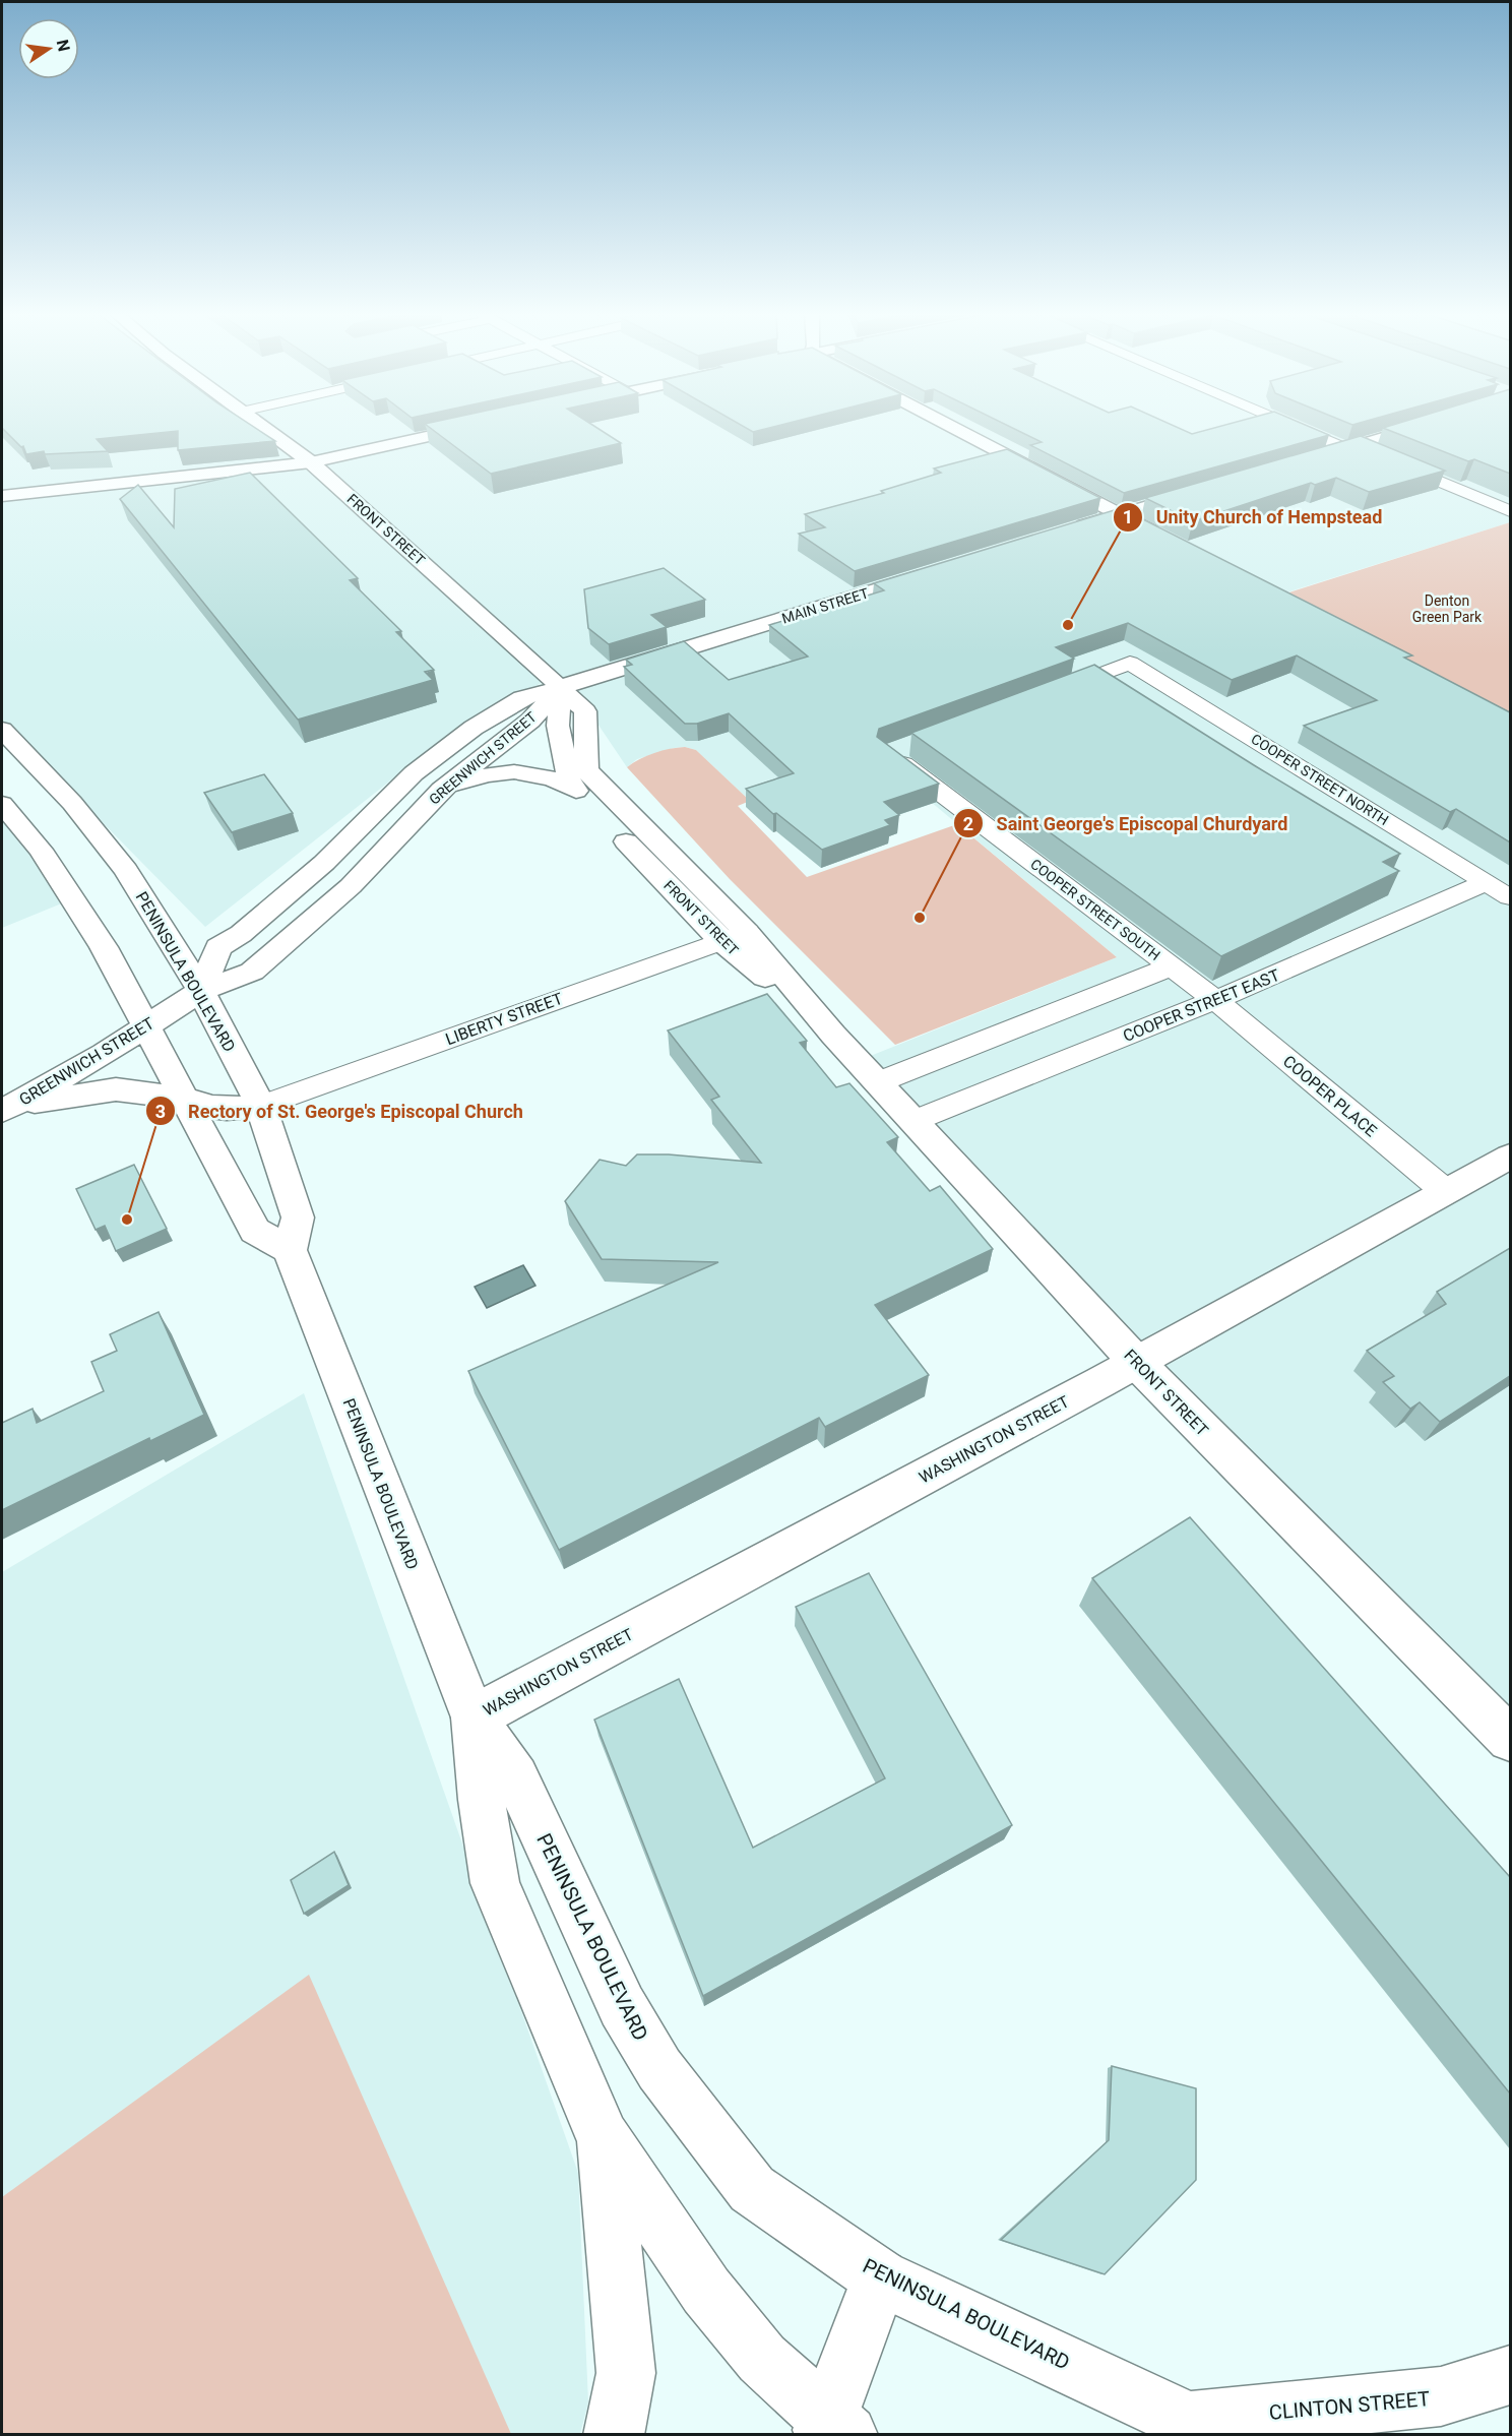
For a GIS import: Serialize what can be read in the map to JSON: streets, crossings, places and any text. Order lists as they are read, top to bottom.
{
  "streets": {
    "main road": [
      "FRONT STREET",
      "MAIN STREET",
      "GREENWICH STREET",
      "PENINSULA BOULEVARD",
      "WASHINGTON STREET",
      "CLINTON STREET"
    ],
    "street": [
      "COOPER STREET NORTH",
      "COOPER STREET SOUTH",
      "COOPER STREET EAST",
      "LIBERTY STREET",
      "COOPER PLACE"
    ]
  },
  "crossings": [
    ["FRONT STREET", "MAIN STREET"],
    ["FRONT STREET", "GREENWICH STREET"],
    ["FRONT STREET", "COOPER STREET EAST"],
    ["FRONT STREET", "LIBERTY STREET"],
    ["FRONT STREET", "WASHINGTON STREET"],
    ["MAIN STREET", "GREENWICH STREET"],
    ["GREENWICH STREET", "PENINSULA BOULEVARD"],
    ["COOPER STREET NORTH", "COOPER STREET EAST"],
    ["COOPER STREET SOUTH", "COOPER STREET EAST"],
    ["COOPER STREET SOUTH", "COOPER PLACE"],
    ["PENINSULA BOULEVARD", "LIBERTY STREET"],
    ["PENINSULA BOULEVARD", "WASHINGTON STREET"],
    ["PENINSULA BOULEVARD", "CLINTON STREET"],
    ["COOPER STREET EAST", "COOPER PLACE"],
    ["COOPER PLACE", "WASHINGTON STREET"]
  ],
  "parks": ["Denton Green Park"],
  "places": ["Unity Church of Hempstead", "Saint George's Episcopal Churdyard", "Rectory of St. George's Episcopal Church"],
  "north": "right"
}
